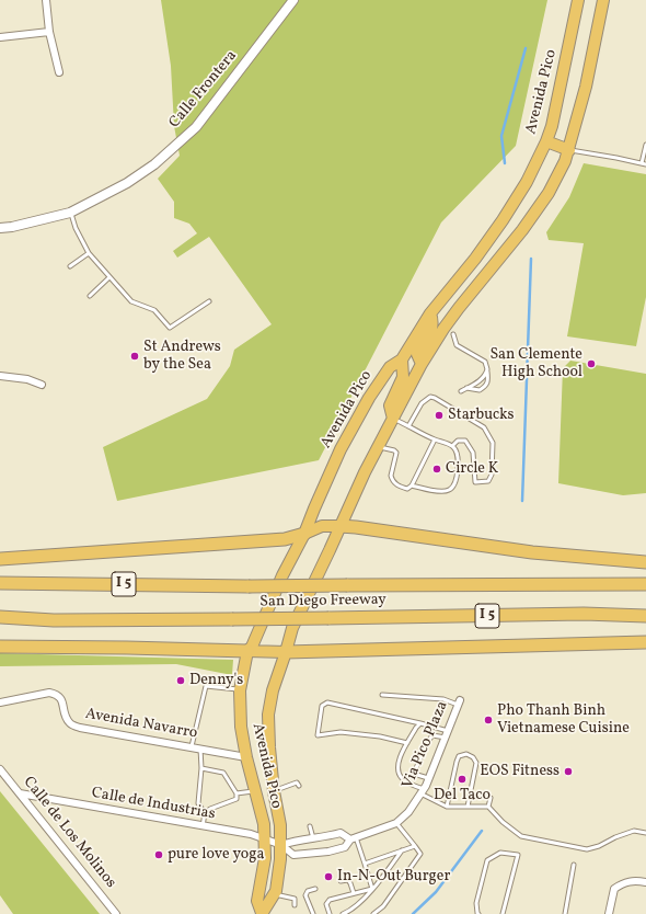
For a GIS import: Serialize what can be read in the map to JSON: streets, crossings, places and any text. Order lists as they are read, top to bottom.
{
  "streets": {
    "highway": ["I 5", "San Diego Freeway"],
    "main road": ["Avenida Pico"],
    "street": [
      "Calle Frontera",
      "Avenida Navarro",
      "Via Pico Plaza",
      "Calle de Industrias",
      "Calle de Los Molinos"
    ]
  },
  "crossings": [
    ["Avenida Pico", "Avenida Navarro"],
    ["Avenida Pico", "Calle de Industrias"],
    ["Via Pico Plaza", "Calle de Industrias"],
    ["Calle de Industrias", "Calle de Los Molinos"]
  ],
  "places": [
    "St Andrews by the Sea",
    "San Clemente High School",
    "Starbucks",
    "Circle K",
    "Denny's",
    "Pho Thanh Binh Vietnamese Cuisine",
    "EOS Fitness",
    "Del Taco",
    "pure love yoga",
    "In-N-Out Burger"
  ]
}
